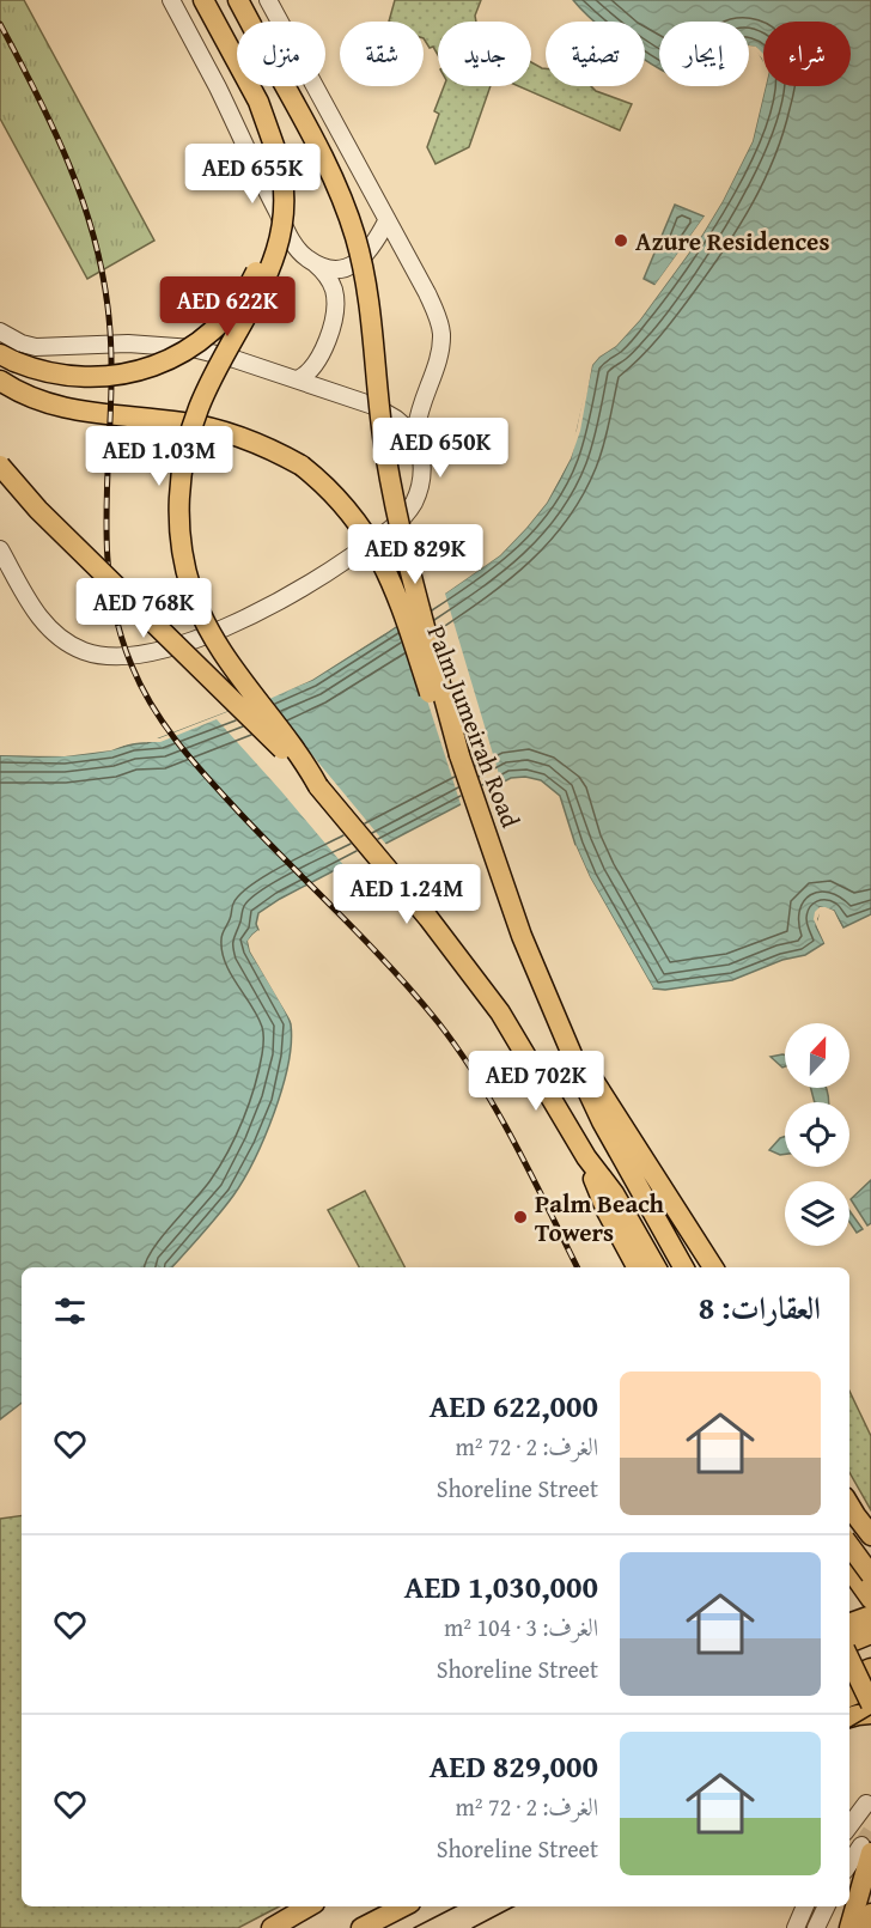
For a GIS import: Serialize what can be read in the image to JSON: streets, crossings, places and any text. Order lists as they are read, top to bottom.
{
  "streets": {
    "main road": ["Palm Jumeirah Road"]
  },
  "places": ["Azure Residences", "Palm Beach Towers"],
  "north": "top",
  "page": {
    "chip": [
      "شراء",
      "إيجار",
      "تصفية",
      "جديد",
      "شقة",
      "منزل"
    ],
    "price": [
      "AED 655K",
      "AED 622K",
      "AED 650K",
      "AED 1.03M",
      "AED 829K",
      "AED 768K",
      "AED 1.24M",
      "AED 702K"
    ],
    "heading": "العقارات: 8",
    "list": [
      {
        "name": "AED 622,000",
        "note": "الغرف: 2 · 72 m² · Shoreline Street"
      },
      {
        "name": "AED 1,030,000",
        "note": "الغرف: 3 · 104 m² · Shoreline Street"
      },
      {
        "name": "AED 829,000",
        "note": "الغرف: 2 · 72 m² · Shoreline Street"
      }
    ]
  }
}
